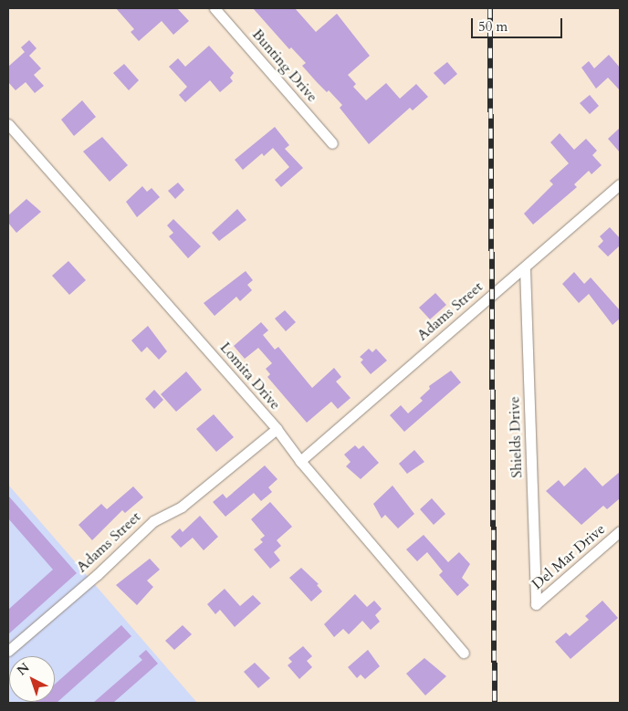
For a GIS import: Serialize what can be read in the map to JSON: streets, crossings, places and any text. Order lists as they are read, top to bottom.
{
  "streets": {
    "street": [
      "Bunting Drive",
      "Adams Street",
      "Lomita Drive",
      "Shields Drive",
      "Del Mar Drive"
    ]
  },
  "crossings": [
    ["Adams Street", "Lomita Drive"],
    ["Adams Street", "Shields Drive"],
    ["Shields Drive", "Del Mar Drive"]
  ],
  "scale_bar": "50 m",
  "north": "top left"
}
